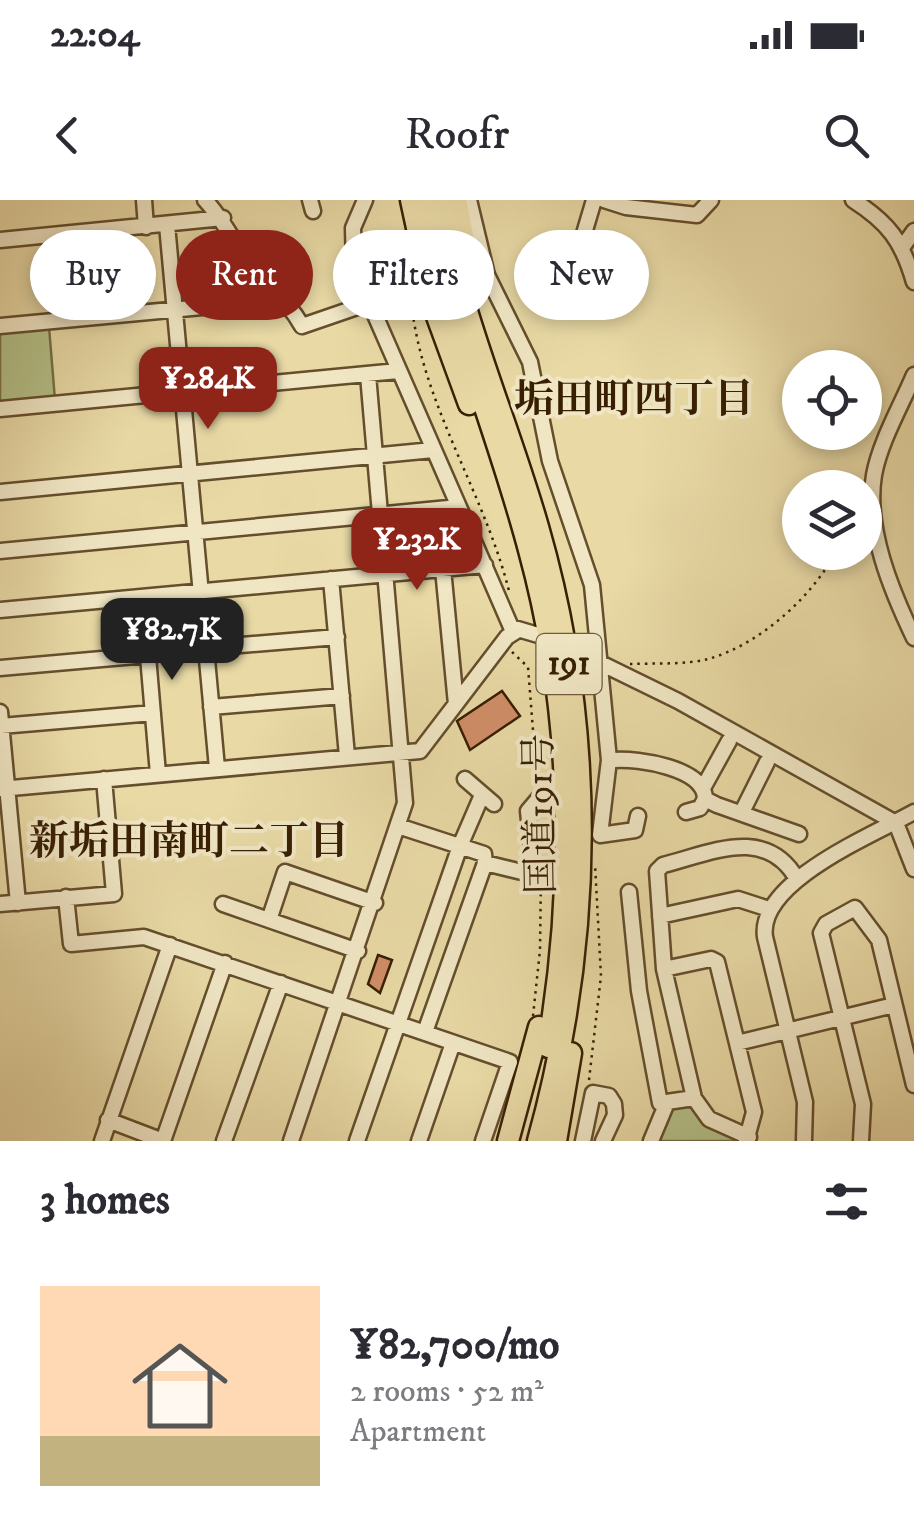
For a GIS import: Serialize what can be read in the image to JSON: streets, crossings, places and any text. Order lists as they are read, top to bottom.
{
  "streets": {
    "highway": ["191", "国道191号"]
  },
  "districts": ["垢田町四丁目", "新垢田南町二丁目"],
  "page": {
    "status": "22:04",
    "header": "Roofr",
    "chip": [
      "Buy",
      "Rent",
      "Filters",
      "New"
    ],
    "price": ["¥284K", "¥232K", "¥82.7K"],
    "heading": "3 homes",
    "list": [
      {
        "name": "¥82,700/mo",
        "note": "2 rooms · 52 m² · Apartment"
      }
    ]
  }
}
